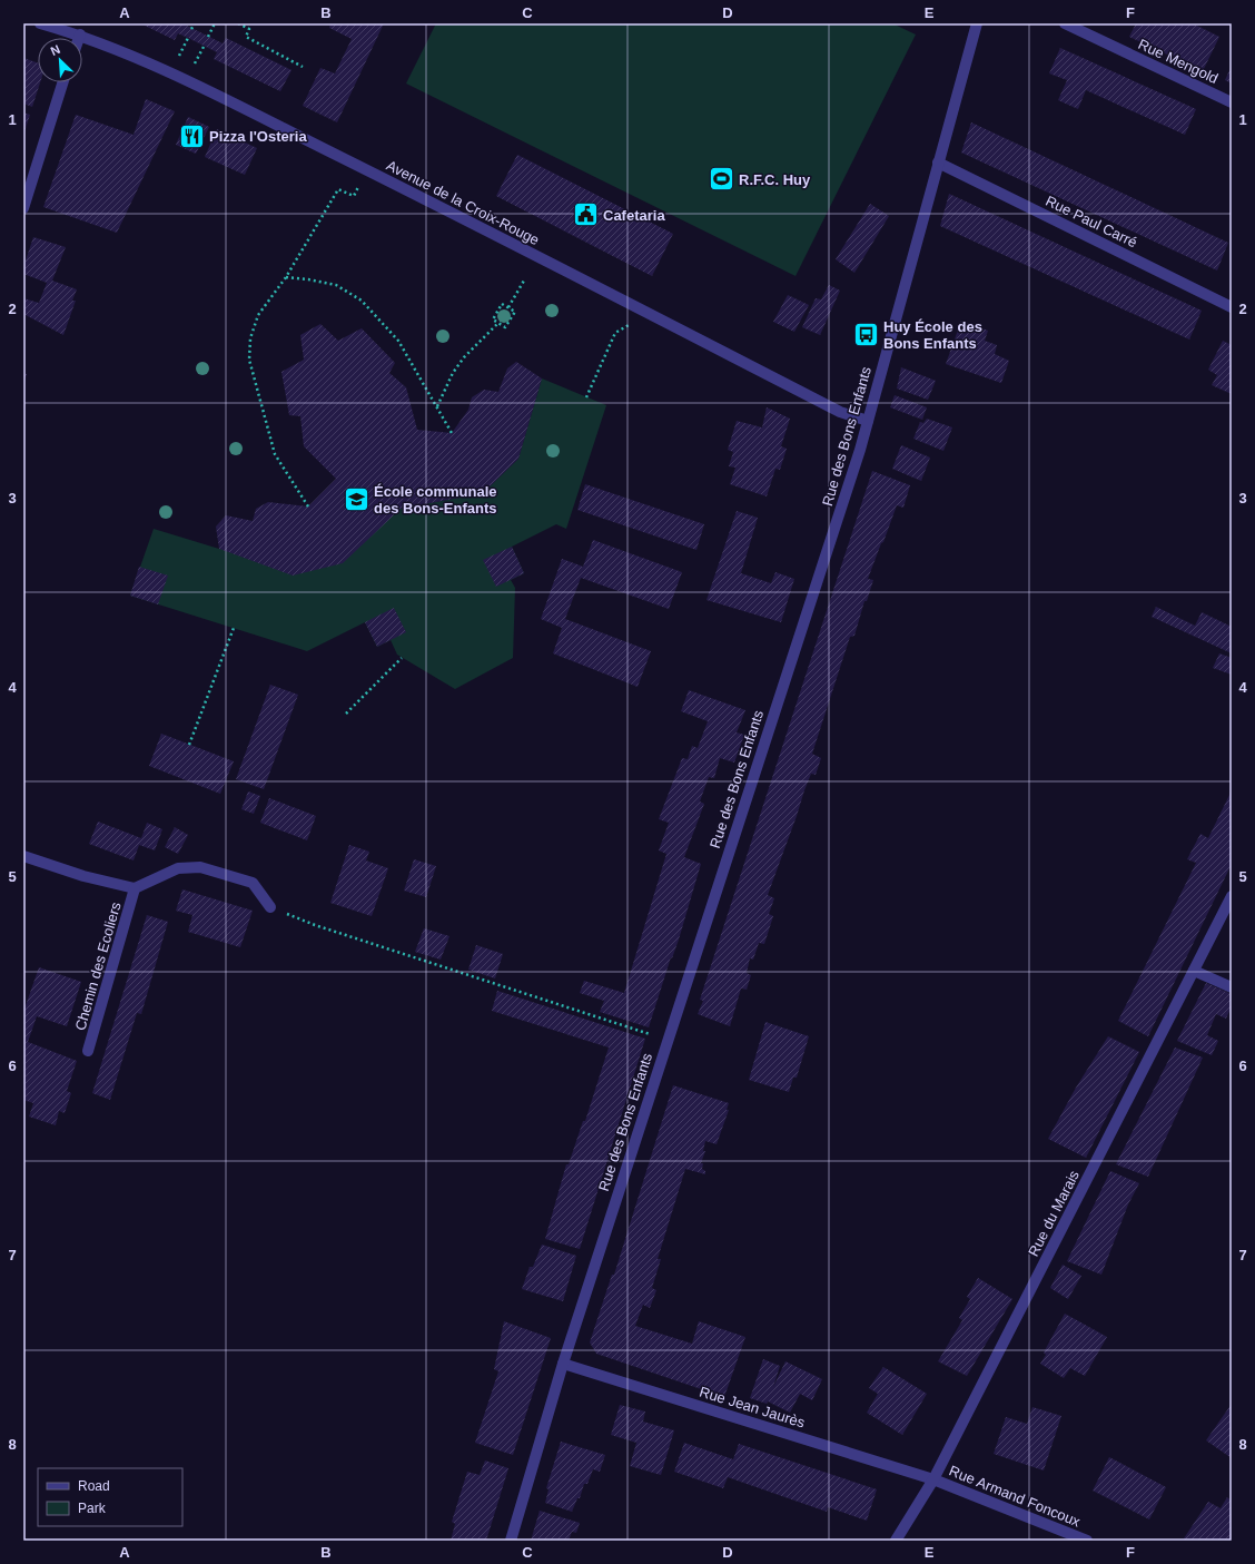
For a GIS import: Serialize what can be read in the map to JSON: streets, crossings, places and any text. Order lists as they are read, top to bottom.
{
  "streets": {
    "street": [
      "Rue Mengold",
      "Avenue de la Croix-Rouge",
      "Rue Paul Carré",
      "Rue des Bons Enfants",
      "Chemin des Ecoliers",
      "Rue du Marais",
      "Rue Jean Jaurès",
      "Rue Armand Foncoux"
    ]
  },
  "crossings": [
    ["Avenue de la Croix-Rouge", "Rue des Bons Enfants"],
    ["Rue Paul Carré", "Rue des Bons Enfants"],
    ["Rue des Bons Enfants", "Rue Jean Jaurès"],
    ["Rue du Marais", "Rue Jean Jaurès"],
    ["Rue du Marais", "Rue Armand Foncoux"],
    ["Rue Jean Jaurès", "Rue Armand Foncoux"]
  ],
  "places": {
    "restaurant": ["Pizza l'Osteria"],
    "sports": ["R.F.C. Huy"],
    "public building": ["Cafetaria"],
    "bus stop": ["Huy École des Bons Enfants"],
    "school or university": ["École communale des Bons-Enfants"]
  },
  "legend": ["Road", "Park"],
  "north": "top left",
  "grid": {
    "columns": [
      "A",
      "B",
      "C",
      "D",
      "E",
      "F"
    ],
    "rows": [
      "1",
      "2",
      "3",
      "4",
      "5",
      "6",
      "7",
      "8"
    ]
  }
}
